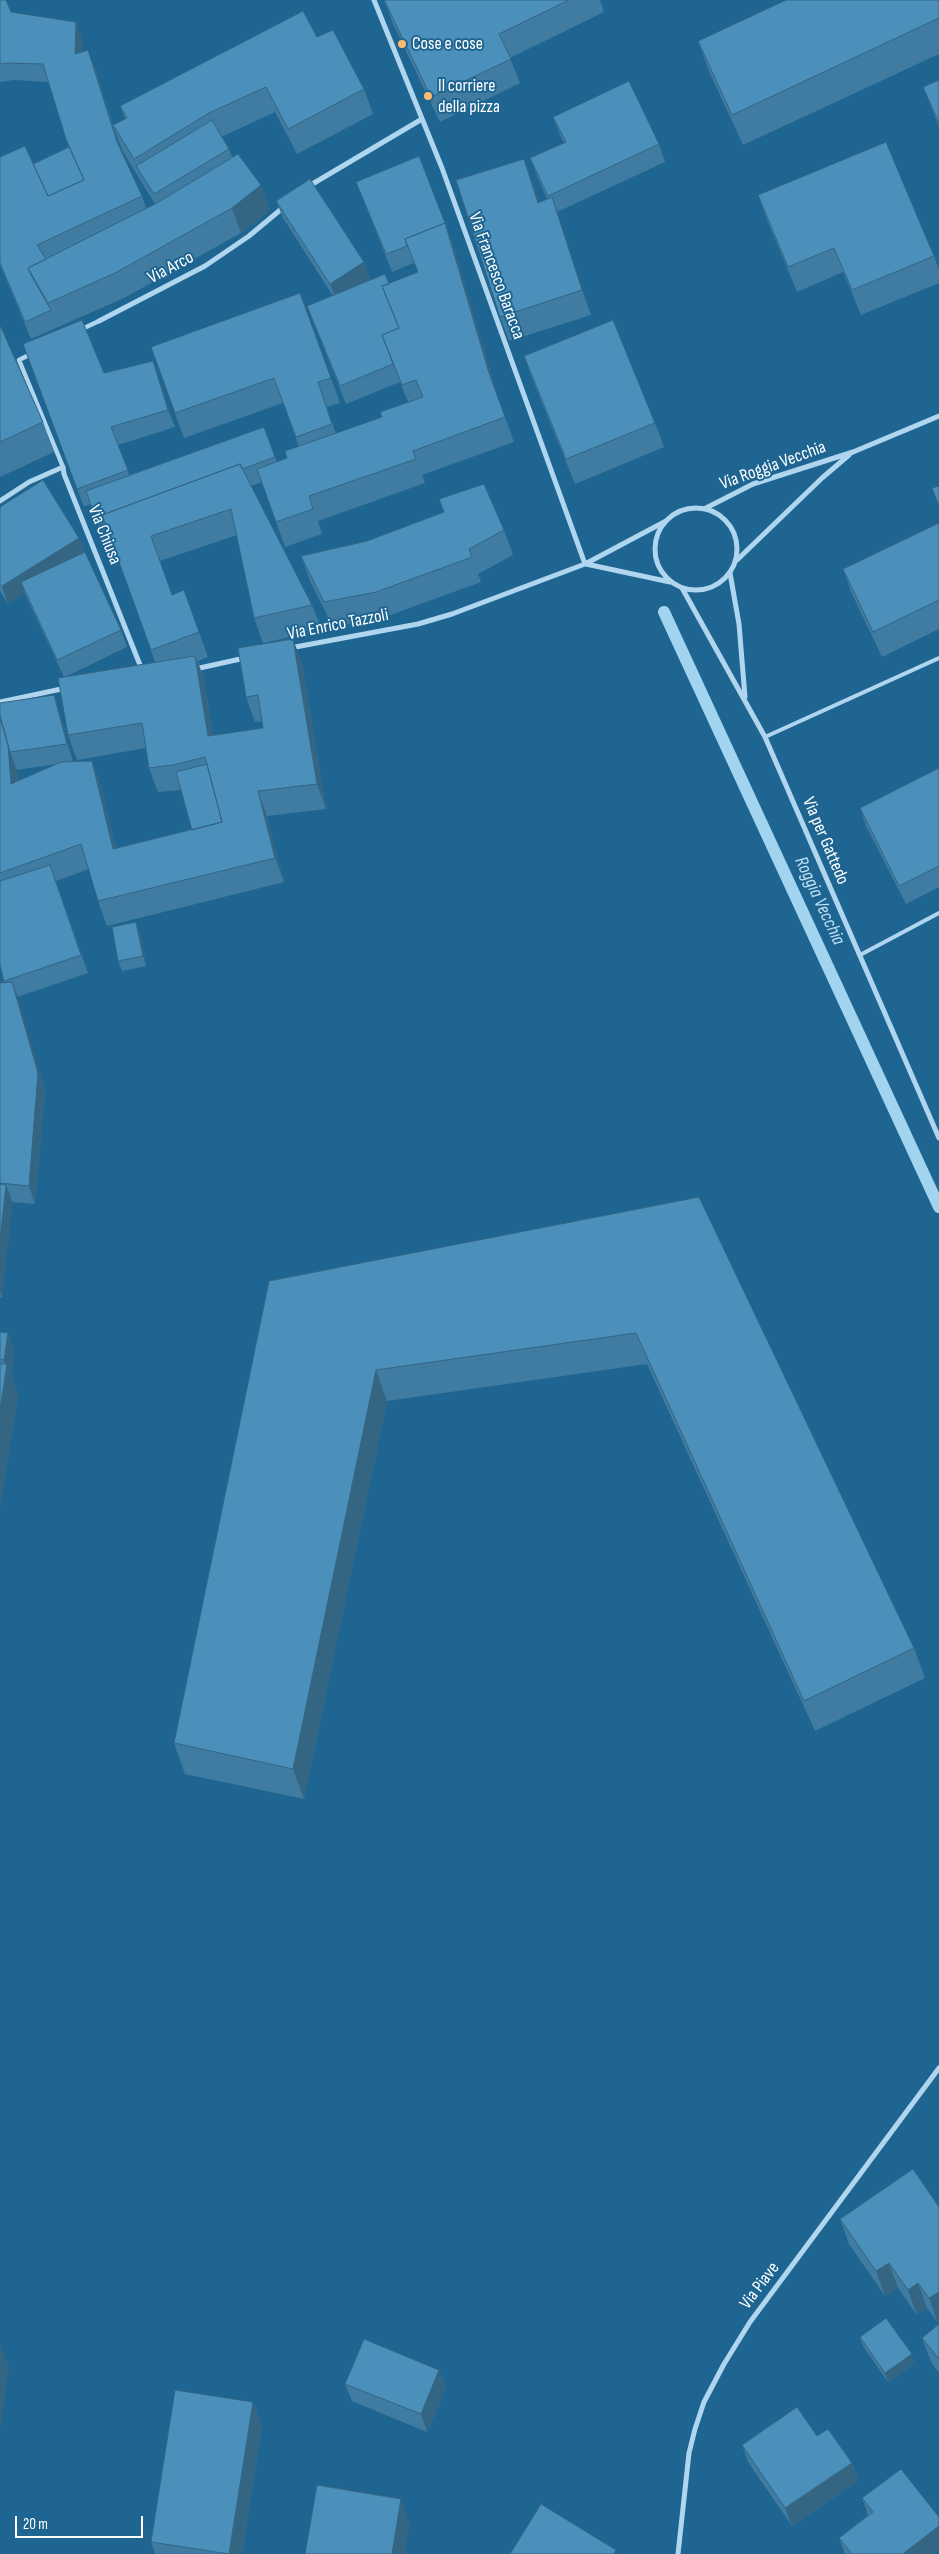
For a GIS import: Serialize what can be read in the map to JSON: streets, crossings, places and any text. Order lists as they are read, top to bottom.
{
  "streets": {
    "street": [
      "Via Arco",
      "Via Francesco Baracca",
      "Via Roggia Vecchia",
      "Via Chiusa",
      "Via Enrico Tazzoli",
      "Via per Gattedo",
      "Via Piave"
    ]
  },
  "crossings": [
    ["Via Francesco Baracca", "Via Enrico Tazzoli"],
    ["Via Roggia Vecchia", "Via Enrico Tazzoli"],
    ["Via Roggia Vecchia", "Via per Gattedo"],
    ["Via Enrico Tazzoli", "Via per Gattedo"]
  ],
  "water": ["Roggia Vecchia"],
  "places": ["Cose e cose", "Il corriere della pizza"],
  "scale_bar": "20 m"
}
